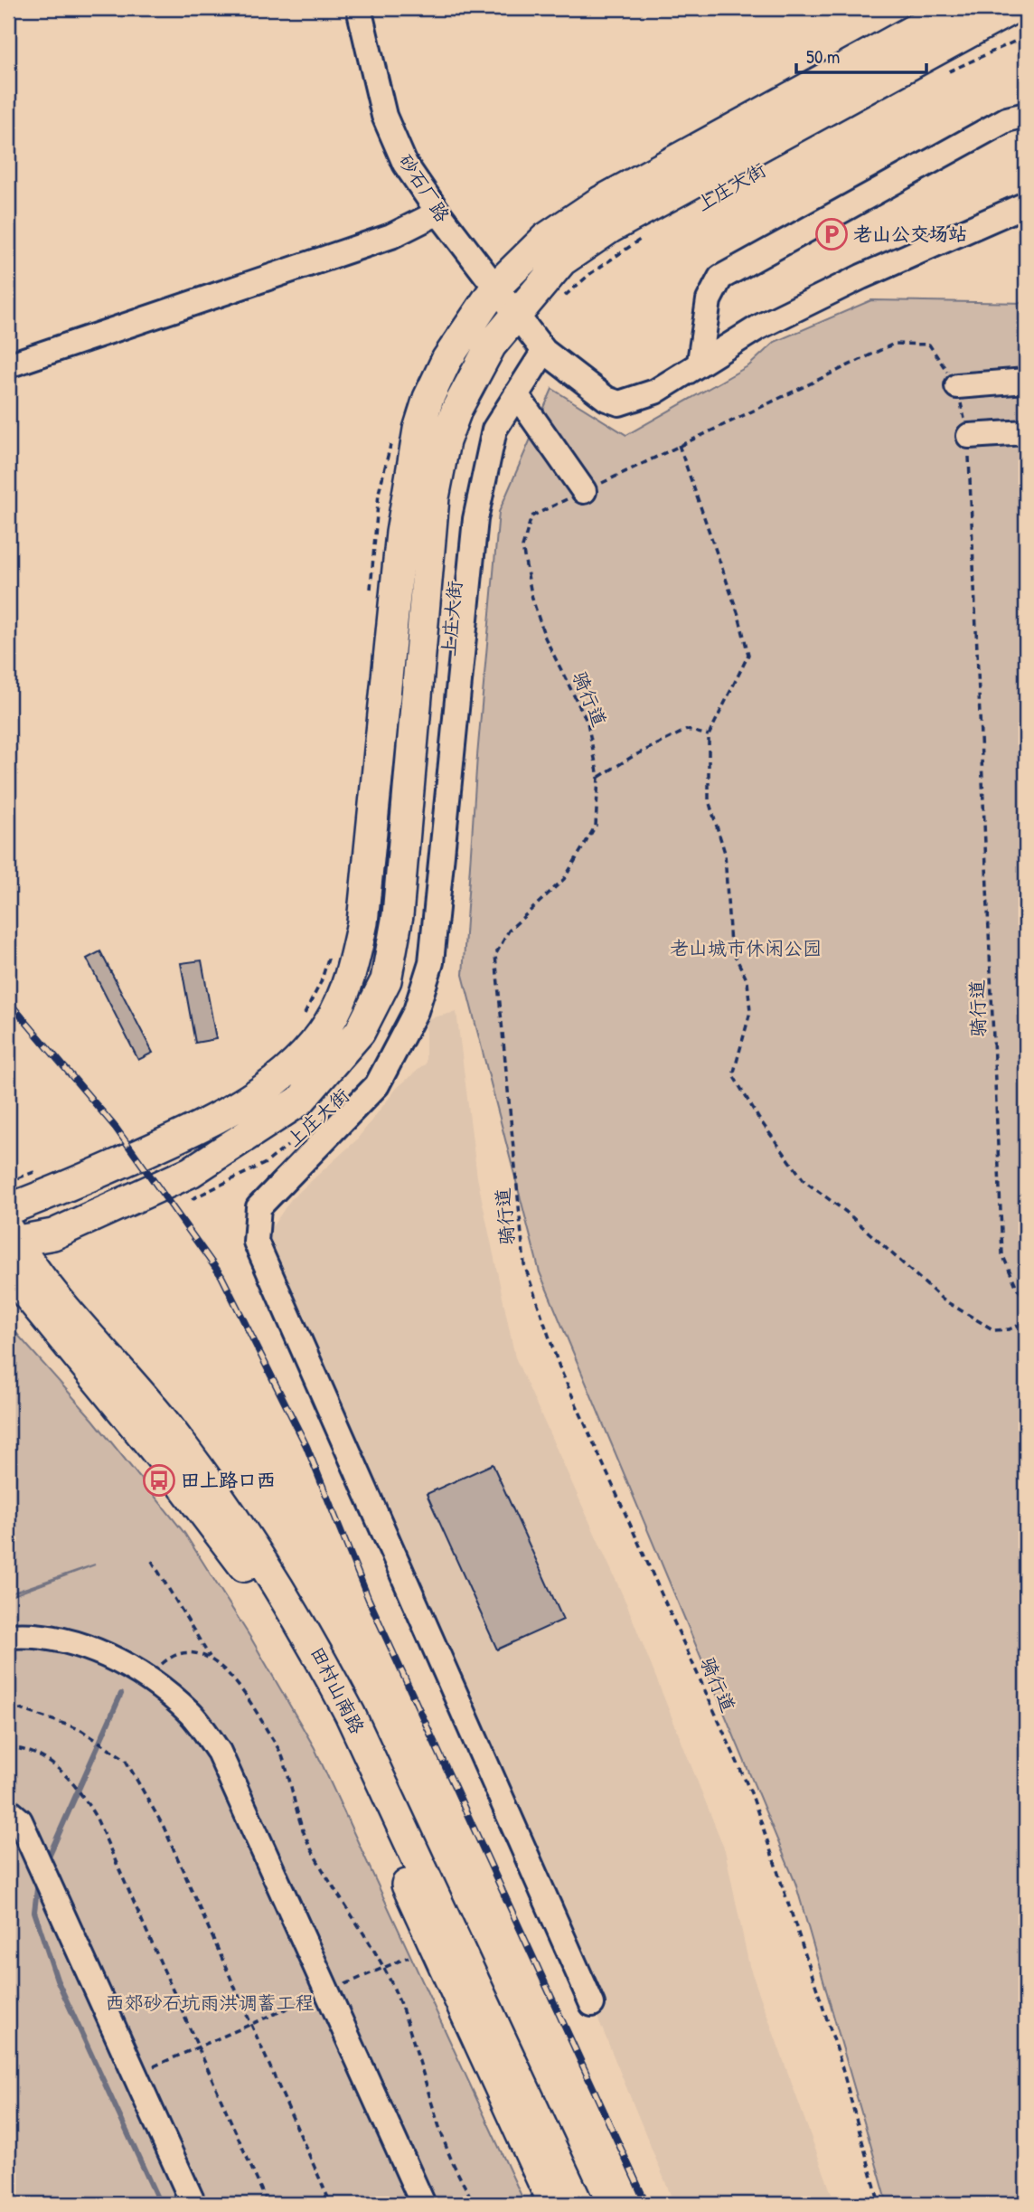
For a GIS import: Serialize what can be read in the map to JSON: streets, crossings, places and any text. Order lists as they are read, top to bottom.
{
  "streets": {
    "main road": ["上庄大街", "田村山南路"],
    "street": ["砂石厂路"],
    "path": ["骑行道"]
  },
  "crossings": [
    ["上庄大街", "砂石厂路"],
    ["上庄大街", "田村山南路"]
  ],
  "parks": ["老山城市休闲公园", "西郊砂石坑雨洪调蓄工程"],
  "places": {
    "parking": ["老山公交场站"],
    "bus stop": ["田上路口西"]
  },
  "scale_bar": "50 m"
}
